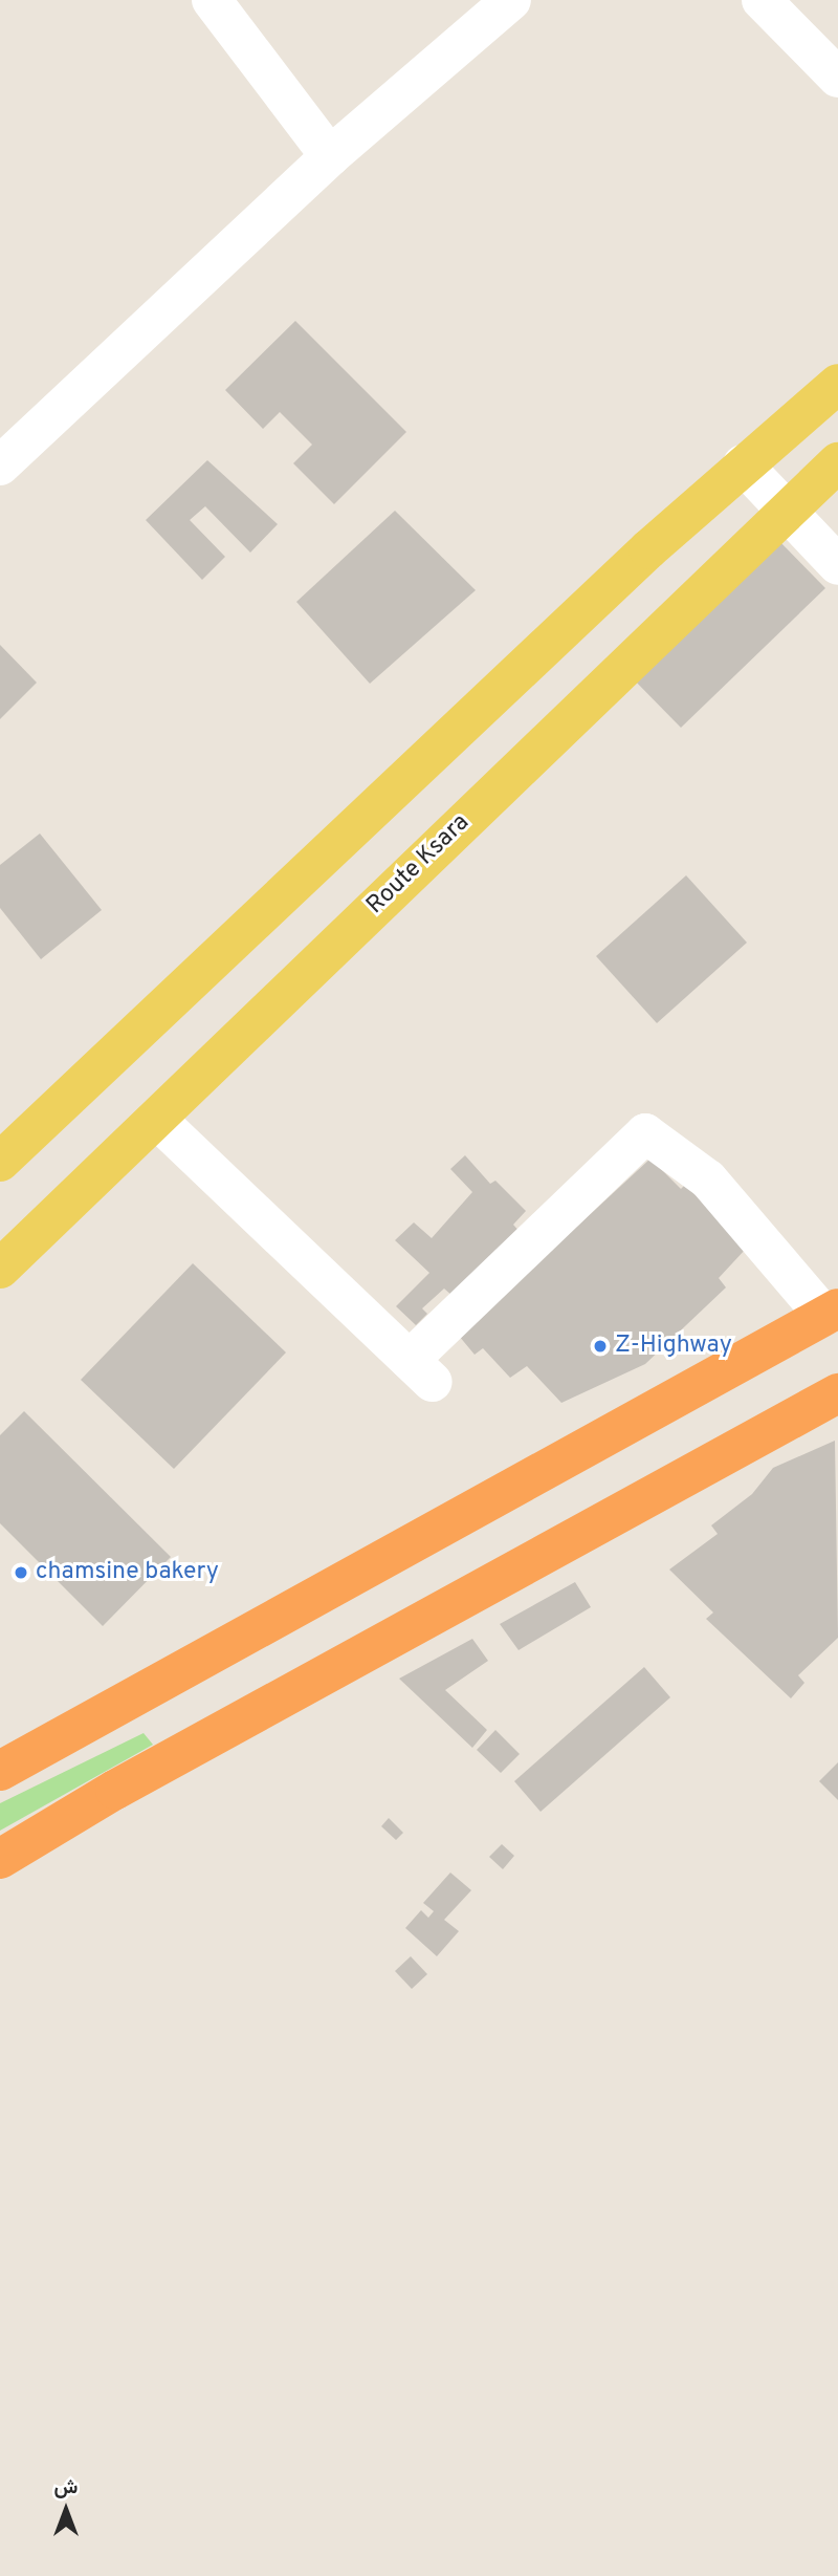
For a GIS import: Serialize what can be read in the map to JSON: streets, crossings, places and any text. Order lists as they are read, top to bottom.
{
  "streets": {
    "main road": ["Route Ksara"]
  },
  "places": ["Z-Highway", "chamsine bakery"],
  "north": "top"
}
